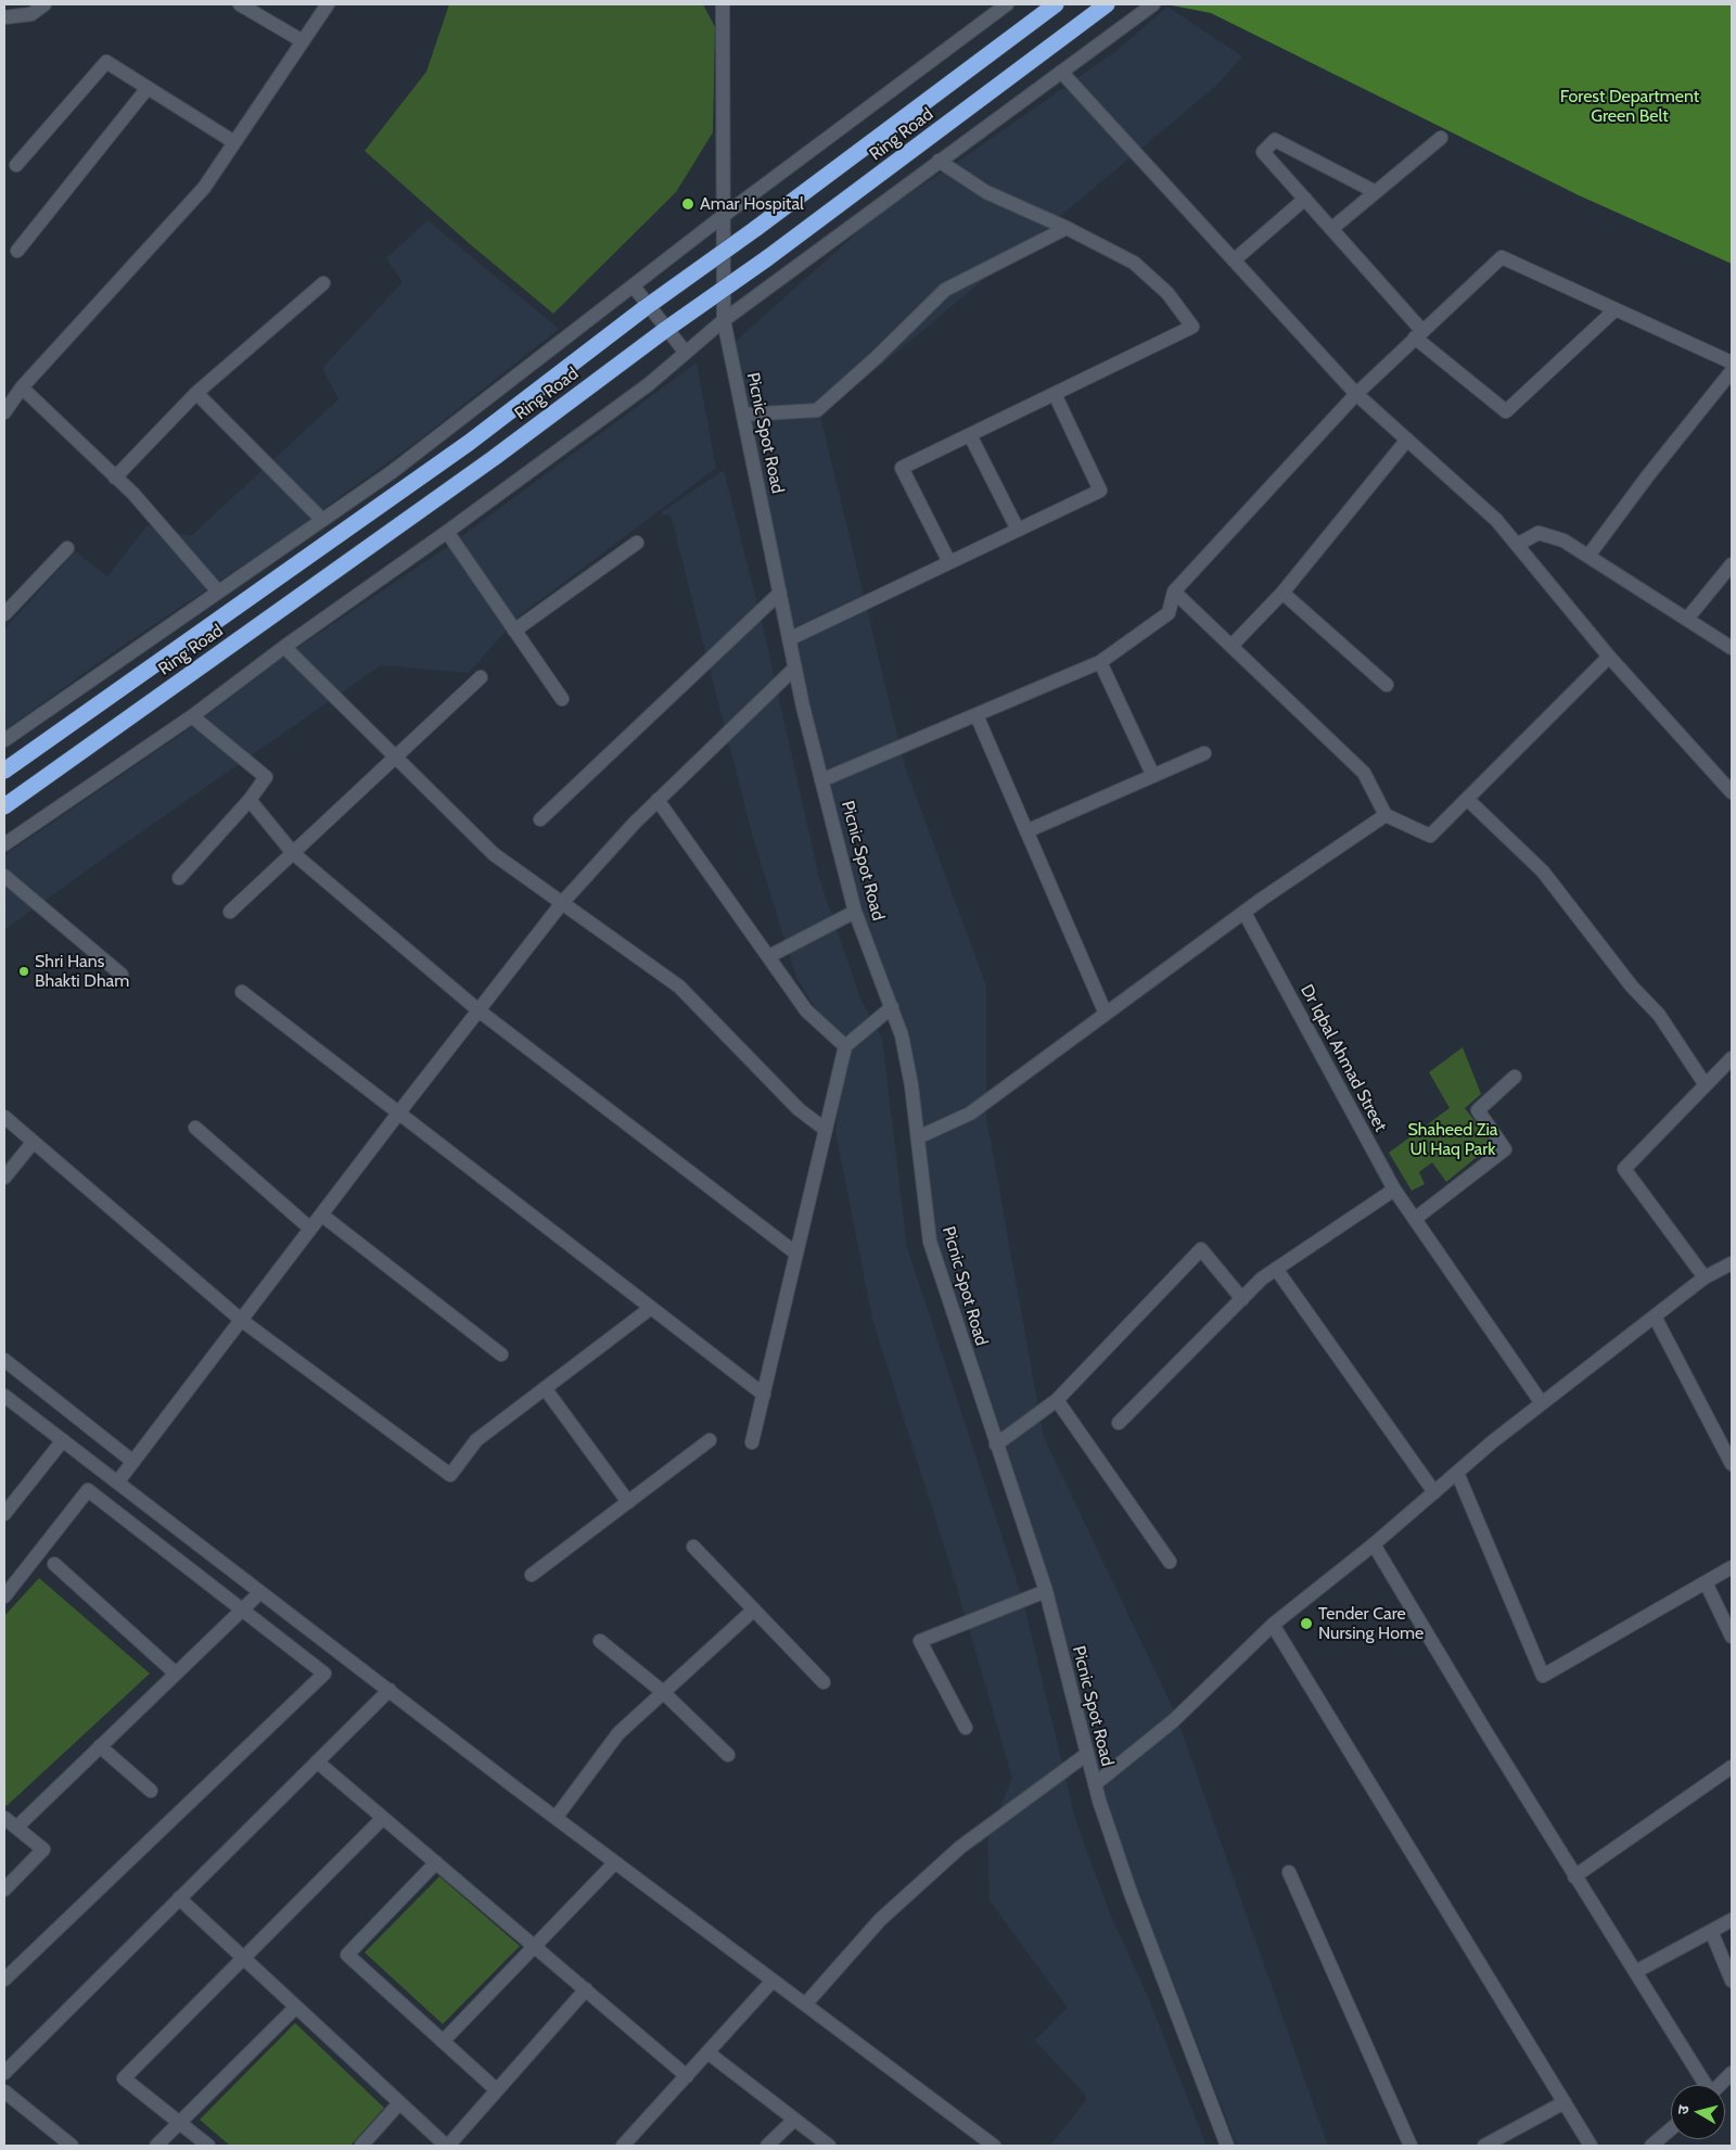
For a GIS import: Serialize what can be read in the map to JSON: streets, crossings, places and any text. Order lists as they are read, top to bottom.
{
  "streets": {
    "highway": ["Ring Road"],
    "street": ["Picnic Spot Road", "Dr Iqbal Ahmad Street"]
  },
  "parks": ["Forest Department Green Belt", "Shaheed Zia Ul Haq Park"],
  "places": ["Amar Hospital", "Shri Hans Bhakti Dham", "Tender Care Nursing Home"],
  "north": "left"
}
